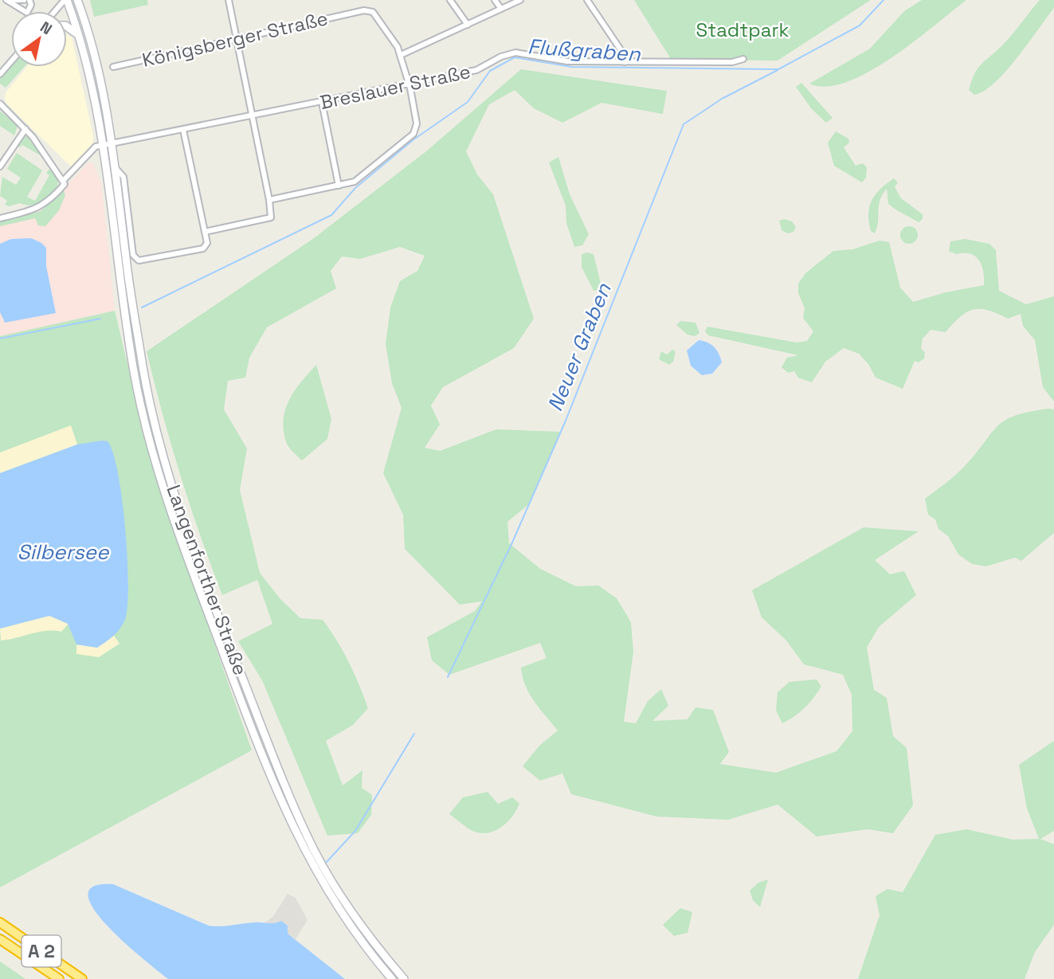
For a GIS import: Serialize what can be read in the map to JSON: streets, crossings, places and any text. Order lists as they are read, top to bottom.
{
  "streets": {
    "highway": ["A 2"],
    "main road": ["Langenforther Straße"],
    "street": ["Königsberger Straße", "Breslauer Straße"]
  },
  "crossings": [
    ["Königsberger Straße", "Breslauer Straße"],
    ["Breslauer Straße", "Langenforther Straße"]
  ],
  "water": ["Flußgraben", "Neuer Graben", "Silbersee"],
  "parks": ["Stadtpark"],
  "north": "top right"
}
